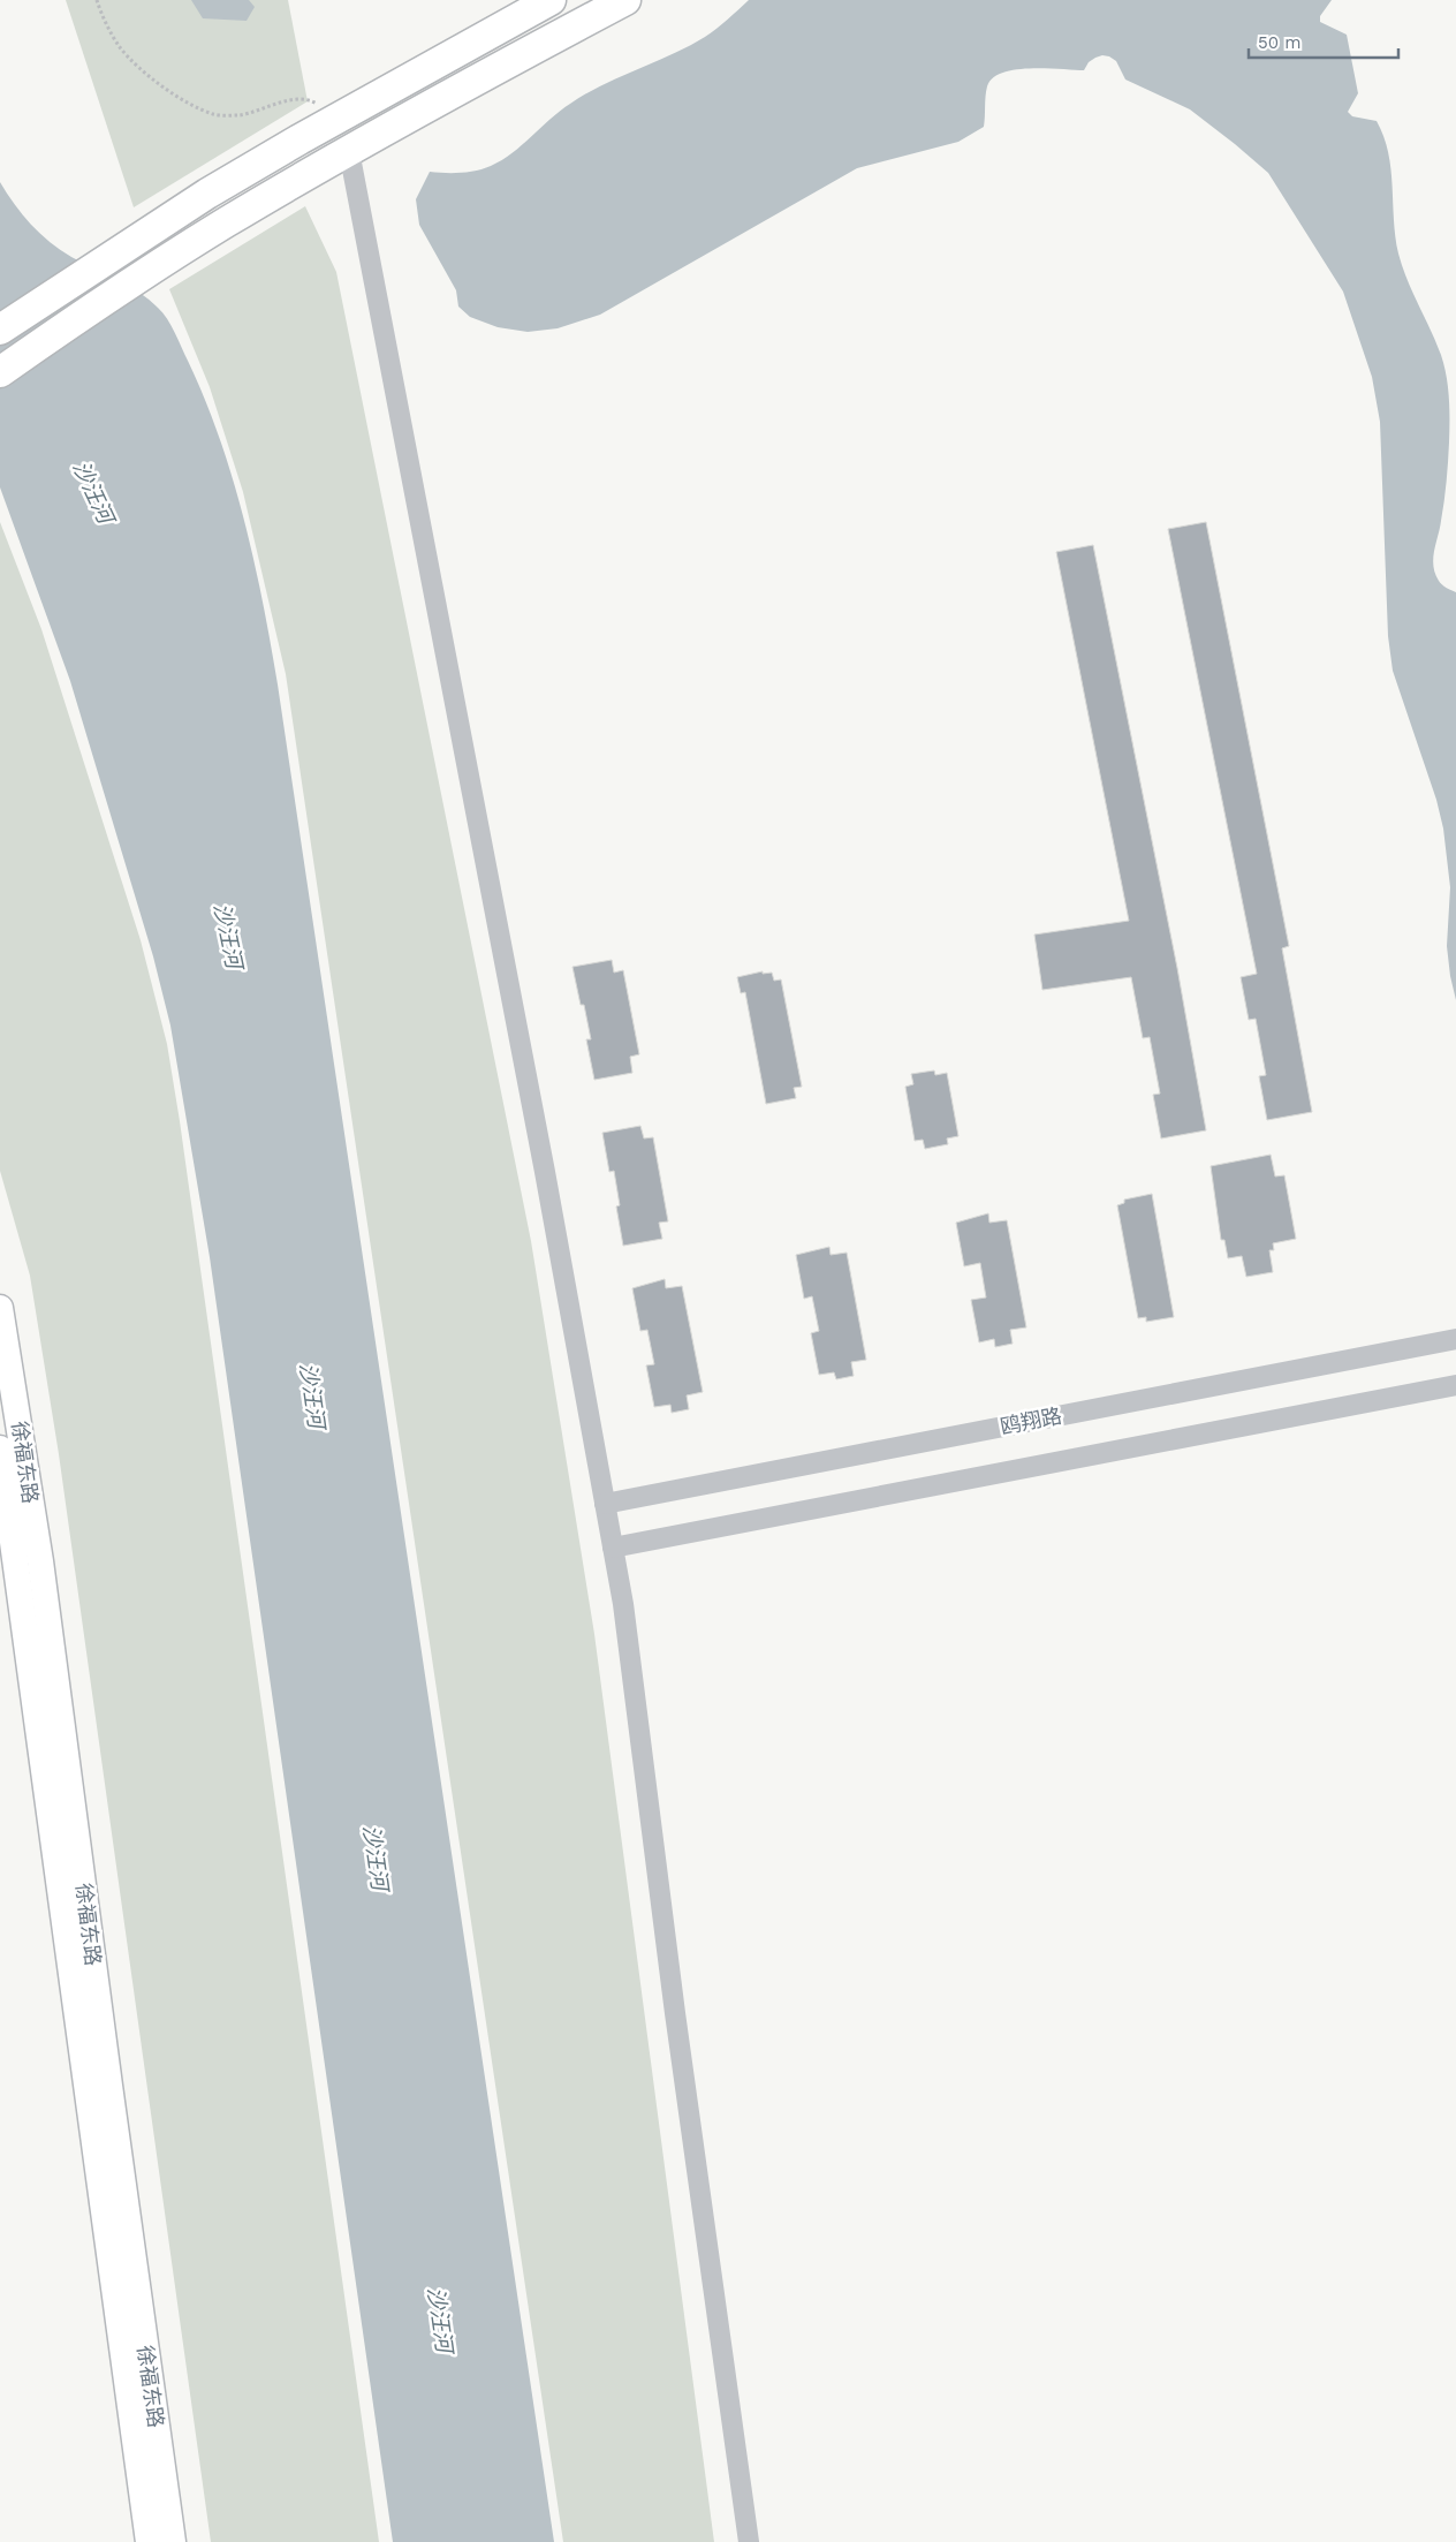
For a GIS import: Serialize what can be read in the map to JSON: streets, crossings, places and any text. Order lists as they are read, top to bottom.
{
  "streets": {
    "main road": ["徐福东路"],
    "street": ["鸥翔路"]
  },
  "water": ["沙汪河"],
  "scale_bar": "50 m"
}
